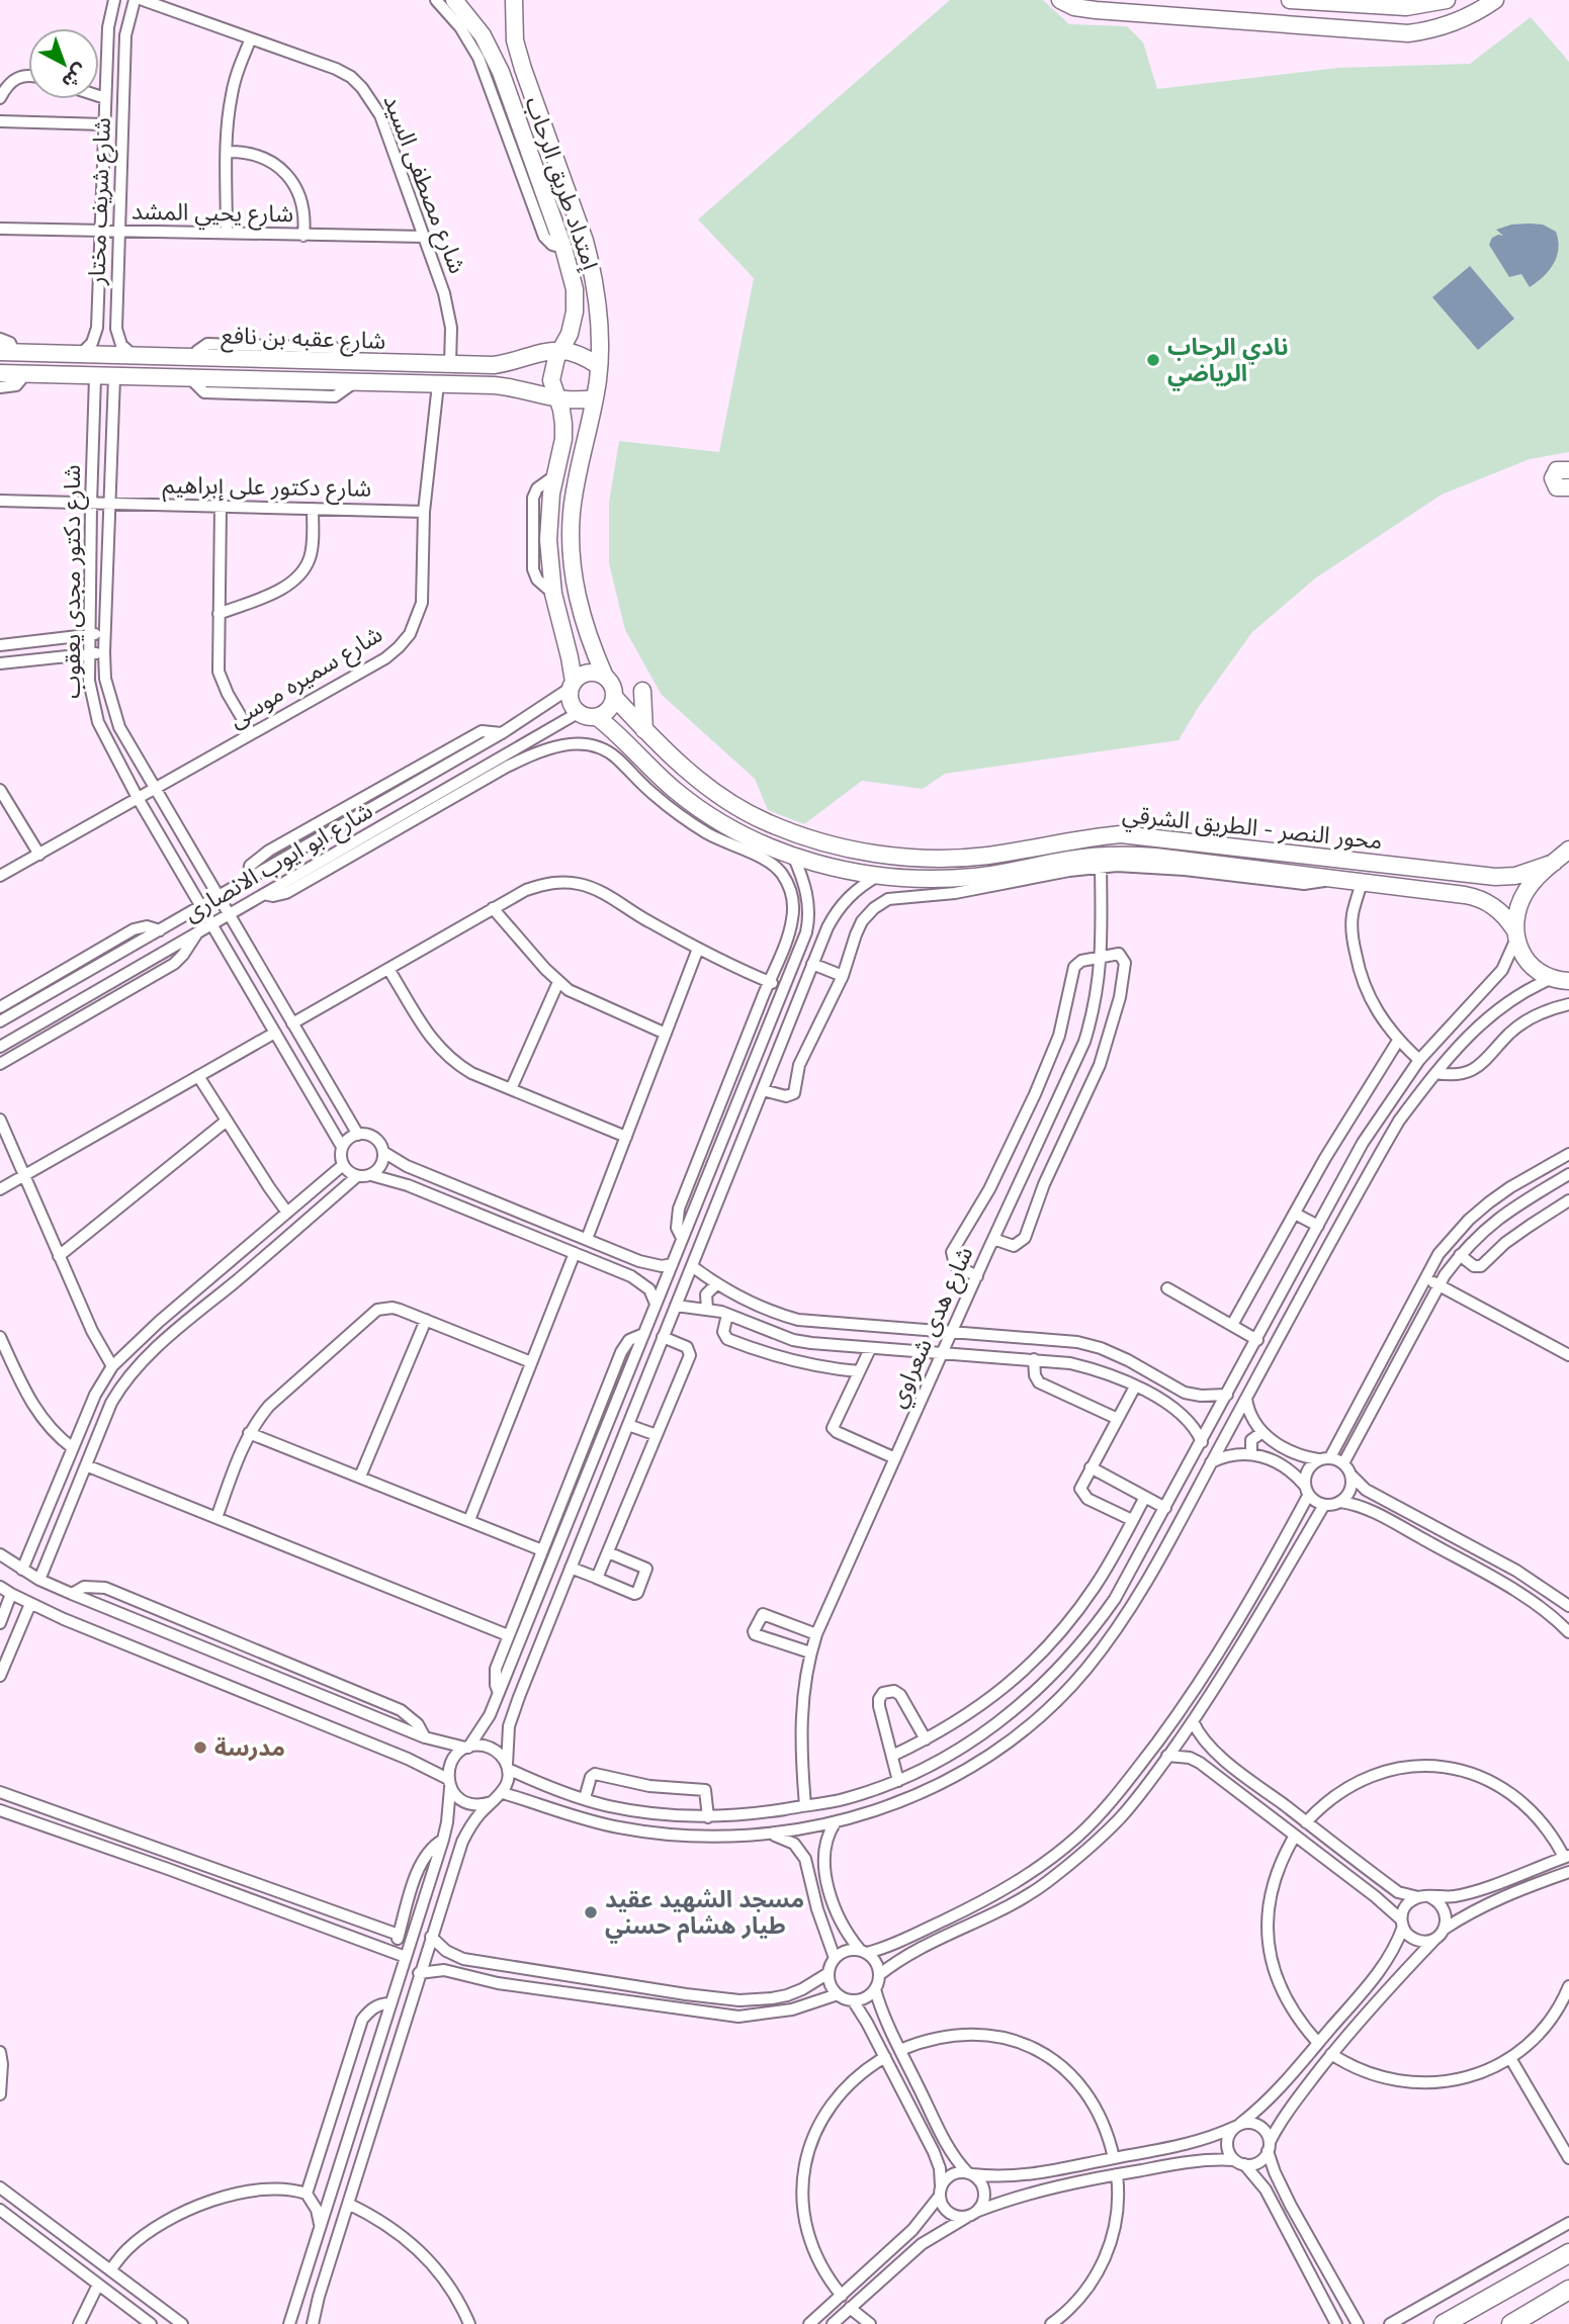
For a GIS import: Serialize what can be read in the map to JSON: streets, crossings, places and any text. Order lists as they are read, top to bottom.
{
  "streets": {
    "street": [
      "إمتداد طريق الرحاب",
      "شارع مصطفى السيد",
      "شارع شريف مختار",
      "شارع يحيي المشد",
      "شارع عقبه بن نافع",
      "شارع دكتور على إبراهيم",
      "شارع دكتور مجدى يعقوب",
      "شارع سميره موسى",
      "محور النصر - الطريق الشرقي",
      "شارع ابو ايوب الانصارى",
      "شارع هدى شعراوي"
    ]
  },
  "crossings": [
    ["إمتداد طريق الرحاب", "شارع عقبه بن نافع"],
    ["إمتداد طريق الرحاب", "محور النصر - الطريق الشرقي"],
    ["إمتداد طريق الرحاب", "شارع ابو ايوب الانصارى"],
    ["شارع مصطفى السيد", "شارع يحيي المشد"],
    ["شارع مصطفى السيد", "شارع عقبه بن نافع"],
    ["شارع شريف مختار", "شارع يحيي المشد"],
    ["شارع شريف مختار", "شارع عقبه بن نافع"],
    ["شارع عقبه بن نافع", "شارع دكتور مجدى يعقوب"],
    ["شارع عقبه بن نافع", "شارع سميره موسى"],
    ["شارع دكتور على إبراهيم", "شارع دكتور مجدى يعقوب"],
    ["شارع دكتور على إبراهيم", "شارع سميره موسى"],
    ["شارع دكتور مجدى يعقوب", "شارع سميره موسى"],
    ["شارع دكتور مجدى يعقوب", "شارع ابو ايوب الانصارى"],
    ["محور النصر - الطريق الشرقي", "شارع ابو ايوب الانصارى"]
  ],
  "places": ["نادي الرحاب الرياضي", "مدرسة", "مسجد الشهيد عقيد طيار هشام حسني"],
  "north": "bottom right"
}
